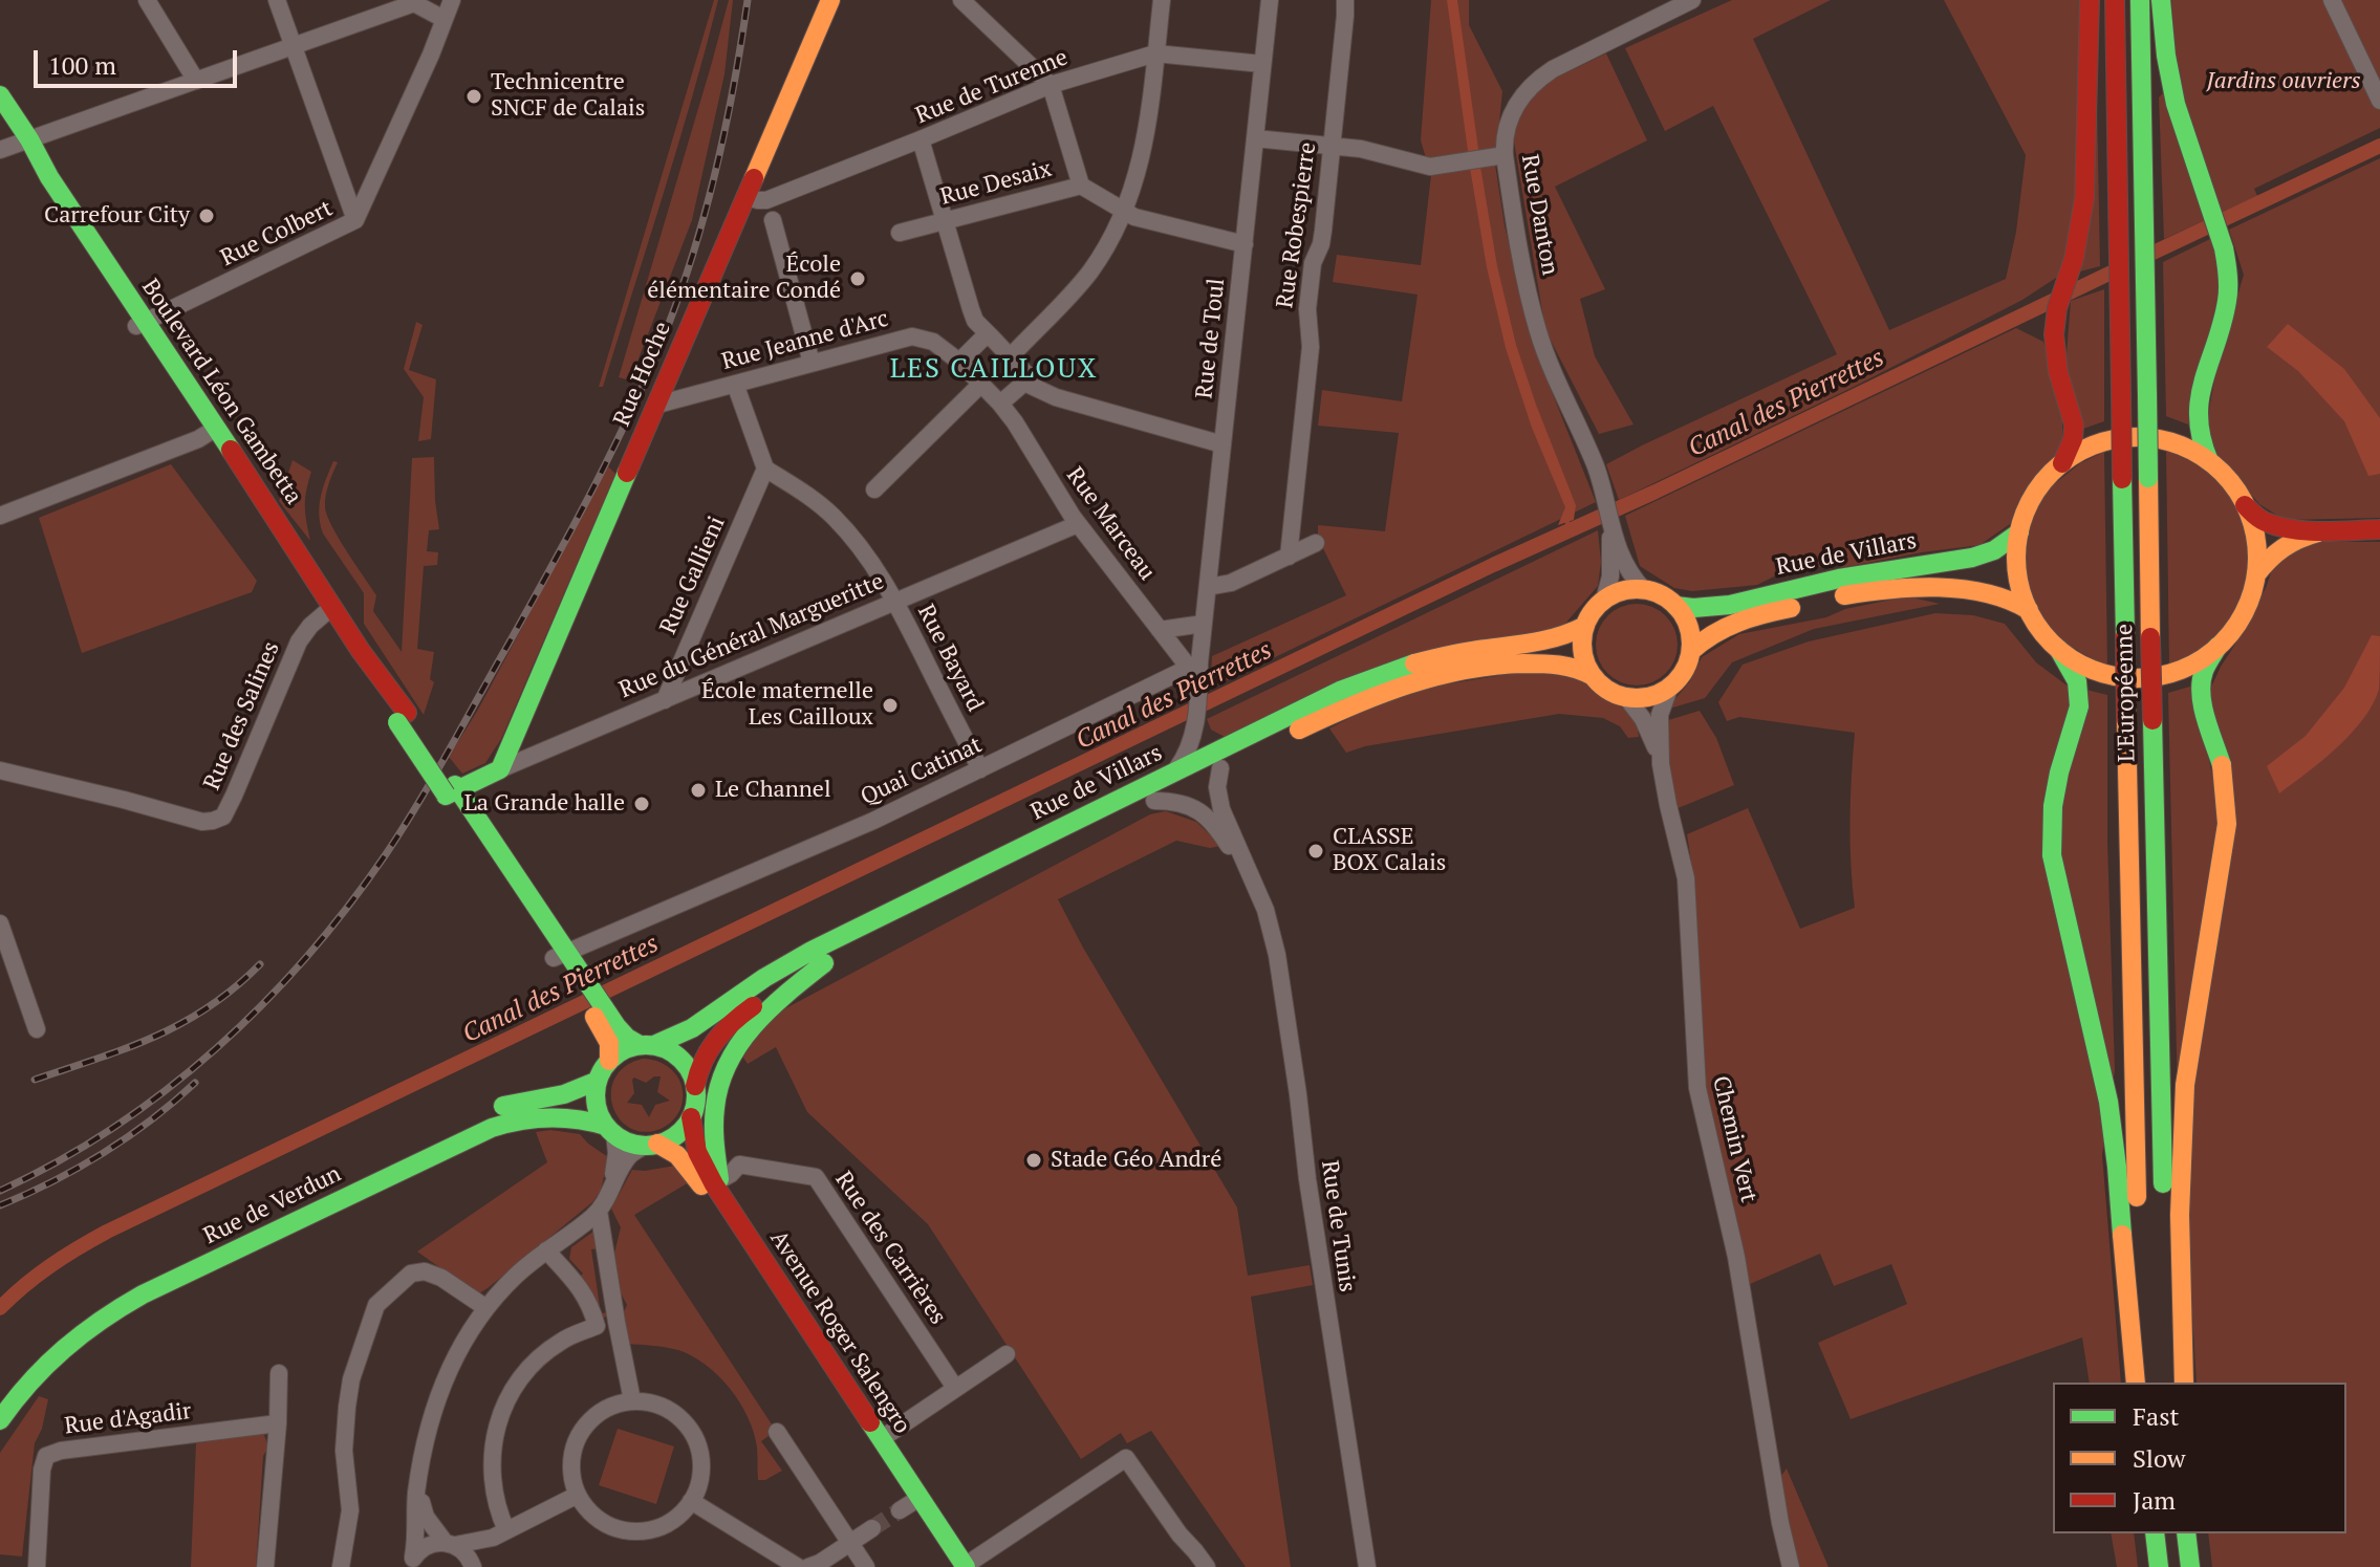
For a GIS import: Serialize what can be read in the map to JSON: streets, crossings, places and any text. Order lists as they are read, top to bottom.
{
  "streets": {
    "main road": [
      "Rue Hoche",
      "Boulevard Léon Gambetta",
      "Rue de Villars",
      "Rue du Général Margueritte",
      "L'Européenne",
      "Rue de Verdun",
      "Avenue Roger Salengro"
    ],
    "street": [
      "Rue de Turenne",
      "Rue Desaix",
      "Rue Danton",
      "Rue Robespierre",
      "Rue Colbert",
      "Rue de Toul",
      "Rue Jeanne d'Arc",
      "Rue Marceau",
      "Rue Gallieni",
      "Rue Bayard",
      "Rue des Salines",
      "Quai Catinat",
      "Chemin Vert",
      "Rue de Tunis",
      "Rue des Carrières",
      "Rue d'Agadir"
    ]
  },
  "crossings": [
    ["Rue de Turenne", "Rue de Toul"],
    ["Rue de Turenne", "Rue Hoche"],
    ["Rue Desaix", "Rue de Toul"],
    ["Rue Colbert", "Boulevard Léon Gambetta"],
    ["Rue de Toul", "Rue Marceau"],
    ["Rue de Toul", "Quai Catinat"],
    ["Rue Jeanne d'Arc", "Rue Hoche"],
    ["Rue Jeanne d'Arc", "Rue Marceau"],
    ["Rue Hoche", "Rue du Général Margueritte"],
    ["Boulevard Léon Gambetta", "Rue des Salines"],
    ["Rue Marceau", "Rue du Général Margueritte"],
    ["Rue Marceau", "Quai Catinat"],
    ["Rue de Villars", "Rue de Verdun"],
    ["Rue de Villars", "Rue de Tunis"],
    ["Rue de Villars", "Avenue Roger Salengro"],
    ["Rue Gallieni", "Rue du Général Margueritte"],
    ["Rue Gallieni", "Rue Bayard"],
    ["Rue du Général Margueritte", "Rue Bayard"],
    ["Rue Bayard", "Quai Catinat"],
    ["Rue de Verdun", "Avenue Roger Salengro"]
  ],
  "districts": ["LES CAILLOUX"],
  "water": ["Canal des Pierrettes"],
  "parks": ["Jardins ouvriers"],
  "places": [
    "Technicentre SNCF de Calais",
    "Carrefour City",
    "École élémentaire Condé",
    "École maternelle Les Cailloux",
    "Le Channel",
    "La Grande halle",
    "CLASSE BOX Calais",
    "Stade Géo André"
  ],
  "legend": ["Fast", "Slow", "Jam"],
  "scale_bar": "100 m"
}
